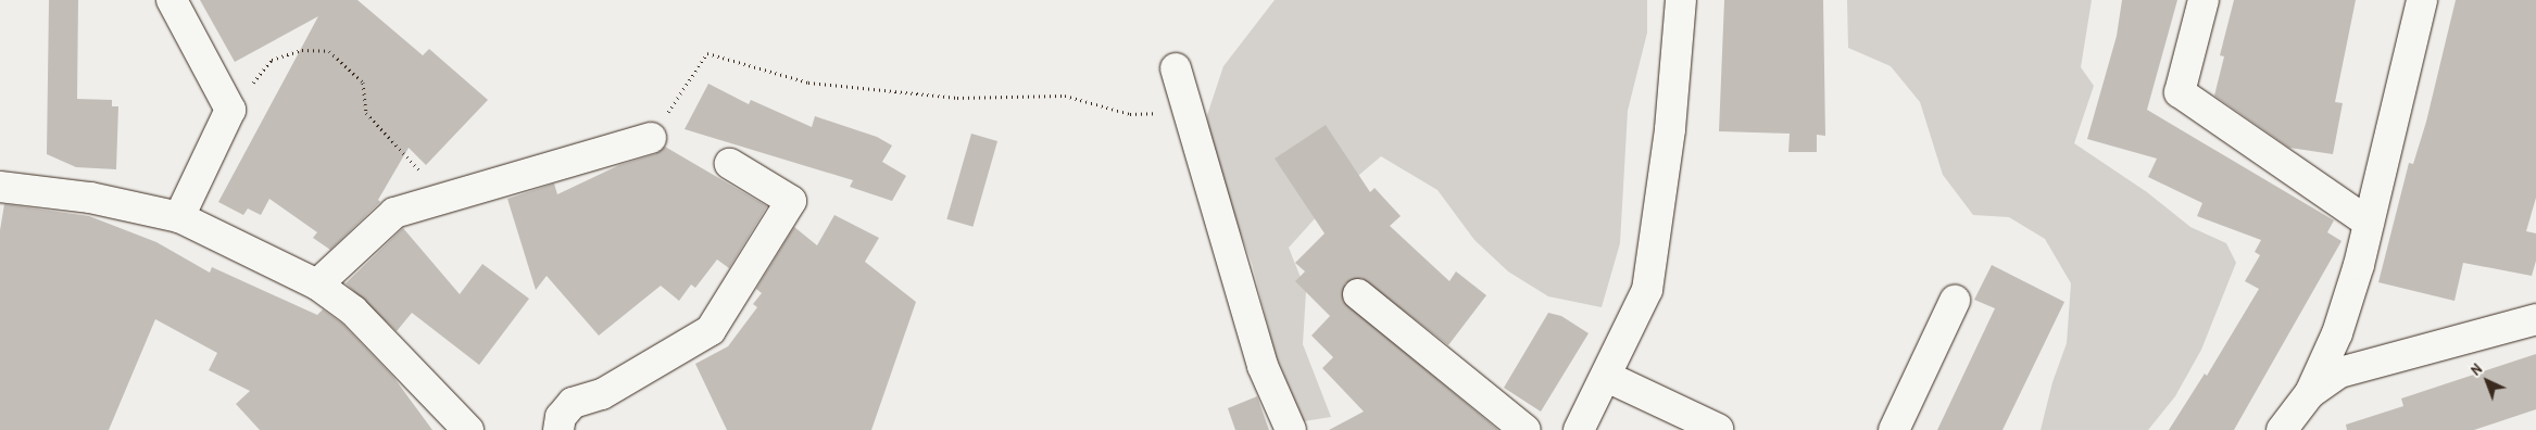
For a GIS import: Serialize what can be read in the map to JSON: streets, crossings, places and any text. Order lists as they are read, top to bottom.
{
  "north": "top left"
}
